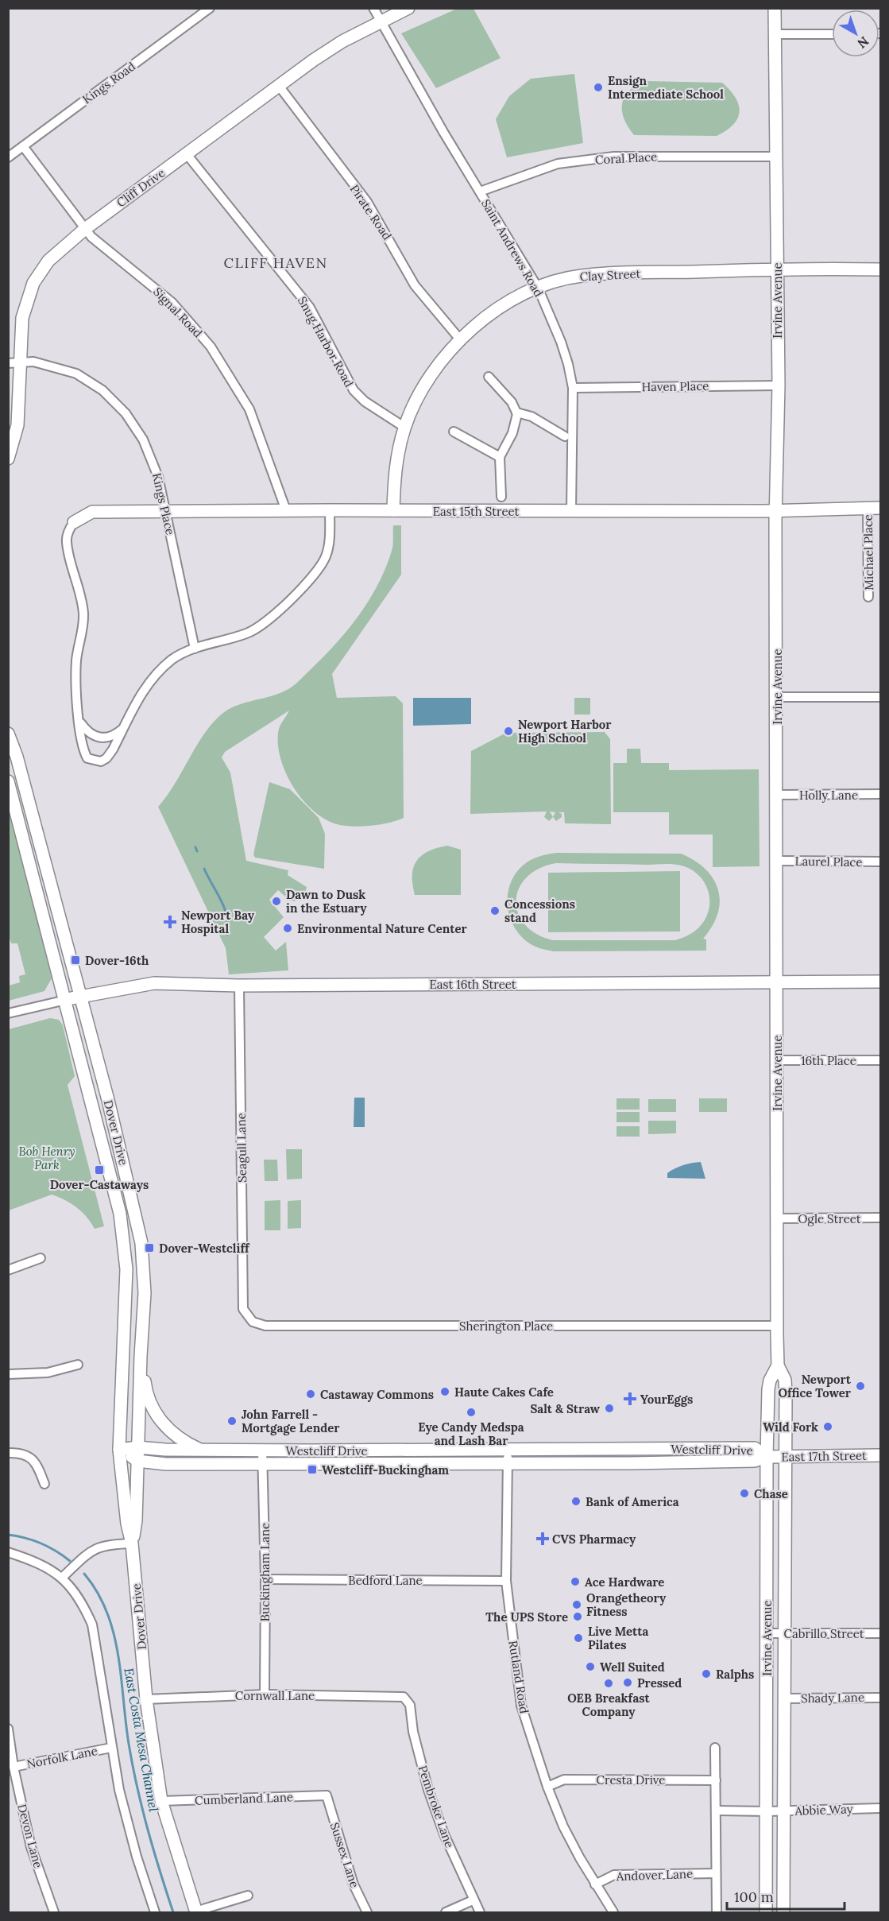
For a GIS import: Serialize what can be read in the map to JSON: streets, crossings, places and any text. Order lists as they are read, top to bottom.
{
  "streets": {
    "street": [
      "Kings Road",
      "Coral Place",
      "Cliff Drive",
      "Pirate Road",
      "Saint Andrews Road",
      "Clay Street",
      "Irvine Avenue",
      "Signal Road",
      "Snug Harbor Road",
      "Haven Place",
      "Kings Place",
      "East 15th Street",
      "Michael Place",
      "Holly Lane",
      "Laurel Place",
      "East 16th Street",
      "16th Place",
      "Dover Drive",
      "Seagull Lane",
      "Ogle Street",
      "Sherington Place",
      "Westcliff Drive",
      "East 17th Street",
      "Buckingham Lane",
      "Bedford Lane",
      "Cabrillo Street",
      "Rutland Road",
      "Cornwall Lane",
      "Shady Lane",
      "Norfolk Lane",
      "Cresta Drive",
      "Cumberland Lane",
      "Pembroke Lane",
      "Abbie Way",
      "Devon Lane",
      "Sussex Lane",
      "Andover Lane"
    ]
  },
  "crossings": [
    ["Kings Road", "Signal Road"],
    ["Coral Place", "Saint Andrews Road"],
    ["Coral Place", "Irvine Avenue"],
    ["Cliff Drive", "Pirate Road"],
    ["Cliff Drive", "Saint Andrews Road"],
    ["Cliff Drive", "Signal Road"],
    ["Cliff Drive", "Snug Harbor Road"],
    ["Cliff Drive", "Kings Place"],
    ["Pirate Road", "Clay Street"],
    ["Saint Andrews Road", "Clay Street"],
    ["Saint Andrews Road", "Haven Place"],
    ["Saint Andrews Road", "East 15th Street"],
    ["Clay Street", "Irvine Avenue"],
    ["Clay Street", "Snug Harbor Road"],
    ["Clay Street", "East 15th Street"],
    ["Irvine Avenue", "Haven Place"],
    ["Irvine Avenue", "East 15th Street"],
    ["Irvine Avenue", "Holly Lane"],
    ["Irvine Avenue", "Laurel Place"],
    ["Irvine Avenue", "East 16th Street"],
    ["Irvine Avenue", "16th Place"],
    ["Irvine Avenue", "Ogle Street"],
    ["Irvine Avenue", "Sherington Place"],
    ["Irvine Avenue", "Westcliff Drive"],
    ["Irvine Avenue", "East 17th Street"],
    ["Irvine Avenue", "Cabrillo Street"],
    ["Irvine Avenue", "Shady Lane"],
    ["Irvine Avenue", "Abbie Way"],
    ["Signal Road", "East 15th Street"],
    ["Kings Place", "East 15th Street"],
    ["East 15th Street", "Michael Place"],
    ["East 16th Street", "Dover Drive"],
    ["East 16th Street", "Seagull Lane"],
    ["Dover Drive", "Westcliff Drive"],
    ["Dover Drive", "Cornwall Lane"],
    ["Dover Drive", "Cumberland Lane"],
    ["Seagull Lane", "Sherington Place"],
    ["Westcliff Drive", "East 17th Street"],
    ["Westcliff Drive", "Buckingham Lane"],
    ["Westcliff Drive", "Rutland Road"],
    ["Buckingham Lane", "Bedford Lane"],
    ["Buckingham Lane", "Cornwall Lane"],
    ["Bedford Lane", "Rutland Road"],
    ["Rutland Road", "Cresta Drive"],
    ["Rutland Road", "Andover Lane"],
    ["Cornwall Lane", "Pembroke Lane"],
    ["Norfolk Lane", "Devon Lane"],
    ["Cumberland Lane", "Sussex Lane"]
  ],
  "districts": ["CLIFF HAVEN"],
  "water": ["East Costa Mesa Channel"],
  "parks": ["Bob Henry Park"],
  "places": {
    "other": [
      "Ensign Intermediate School",
      "Newport Harbor High School",
      "Dawn to Dusk in the Estuary",
      "Concessions stand",
      "Environmental Nature Center",
      "Newport Office Tower",
      "Haute Cakes Cafe",
      "Castaway Commons",
      "Salt & Straw",
      "Eye Candy Medspa and Lash Bar",
      "John Farrell - Mortgage Lender",
      "Wild Fork",
      "Chase",
      "Bank of America",
      "Ace Hardware",
      "Orangetheory Fitness",
      "The UPS Store",
      "Live Metta Pilates",
      "Well Suited",
      "Ralphs",
      "Pressed",
      "OEB Breakfast Company"
    ],
    "health": ["Newport Bay Hospital", "YourEggs", "CVS Pharmacy"],
    "transit": [
      "Dover-16th",
      "Dover-Castaways",
      "Dover-Westcliff",
      "Westcliff-Buckingham"
    ]
  },
  "scale_bar": "100 m",
  "north": "bottom right"
}
